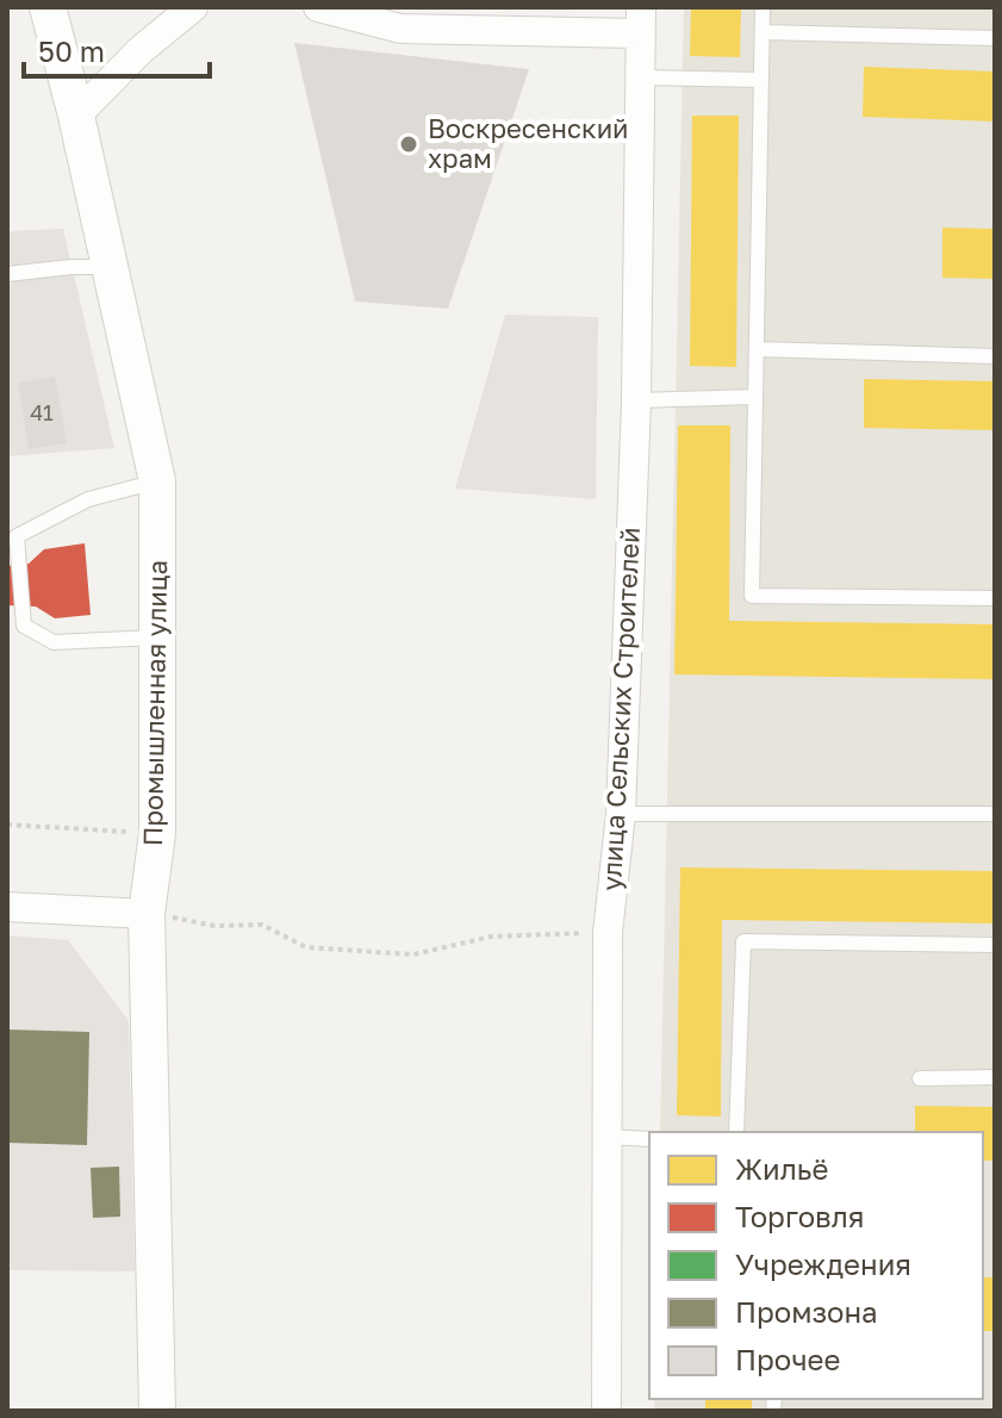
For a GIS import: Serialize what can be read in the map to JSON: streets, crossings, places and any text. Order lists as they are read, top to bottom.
{
  "streets": {
    "street": ["Промышленная улица", "улица Сельских Строителей"]
  },
  "places": ["Воскресенский храм"],
  "house_numbers": ["41"],
  "legend": [
    "Жильё",
    "Торговля",
    "Учреждения",
    "Промзона",
    "Прочее"
  ],
  "scale_bar": "50 m"
}
